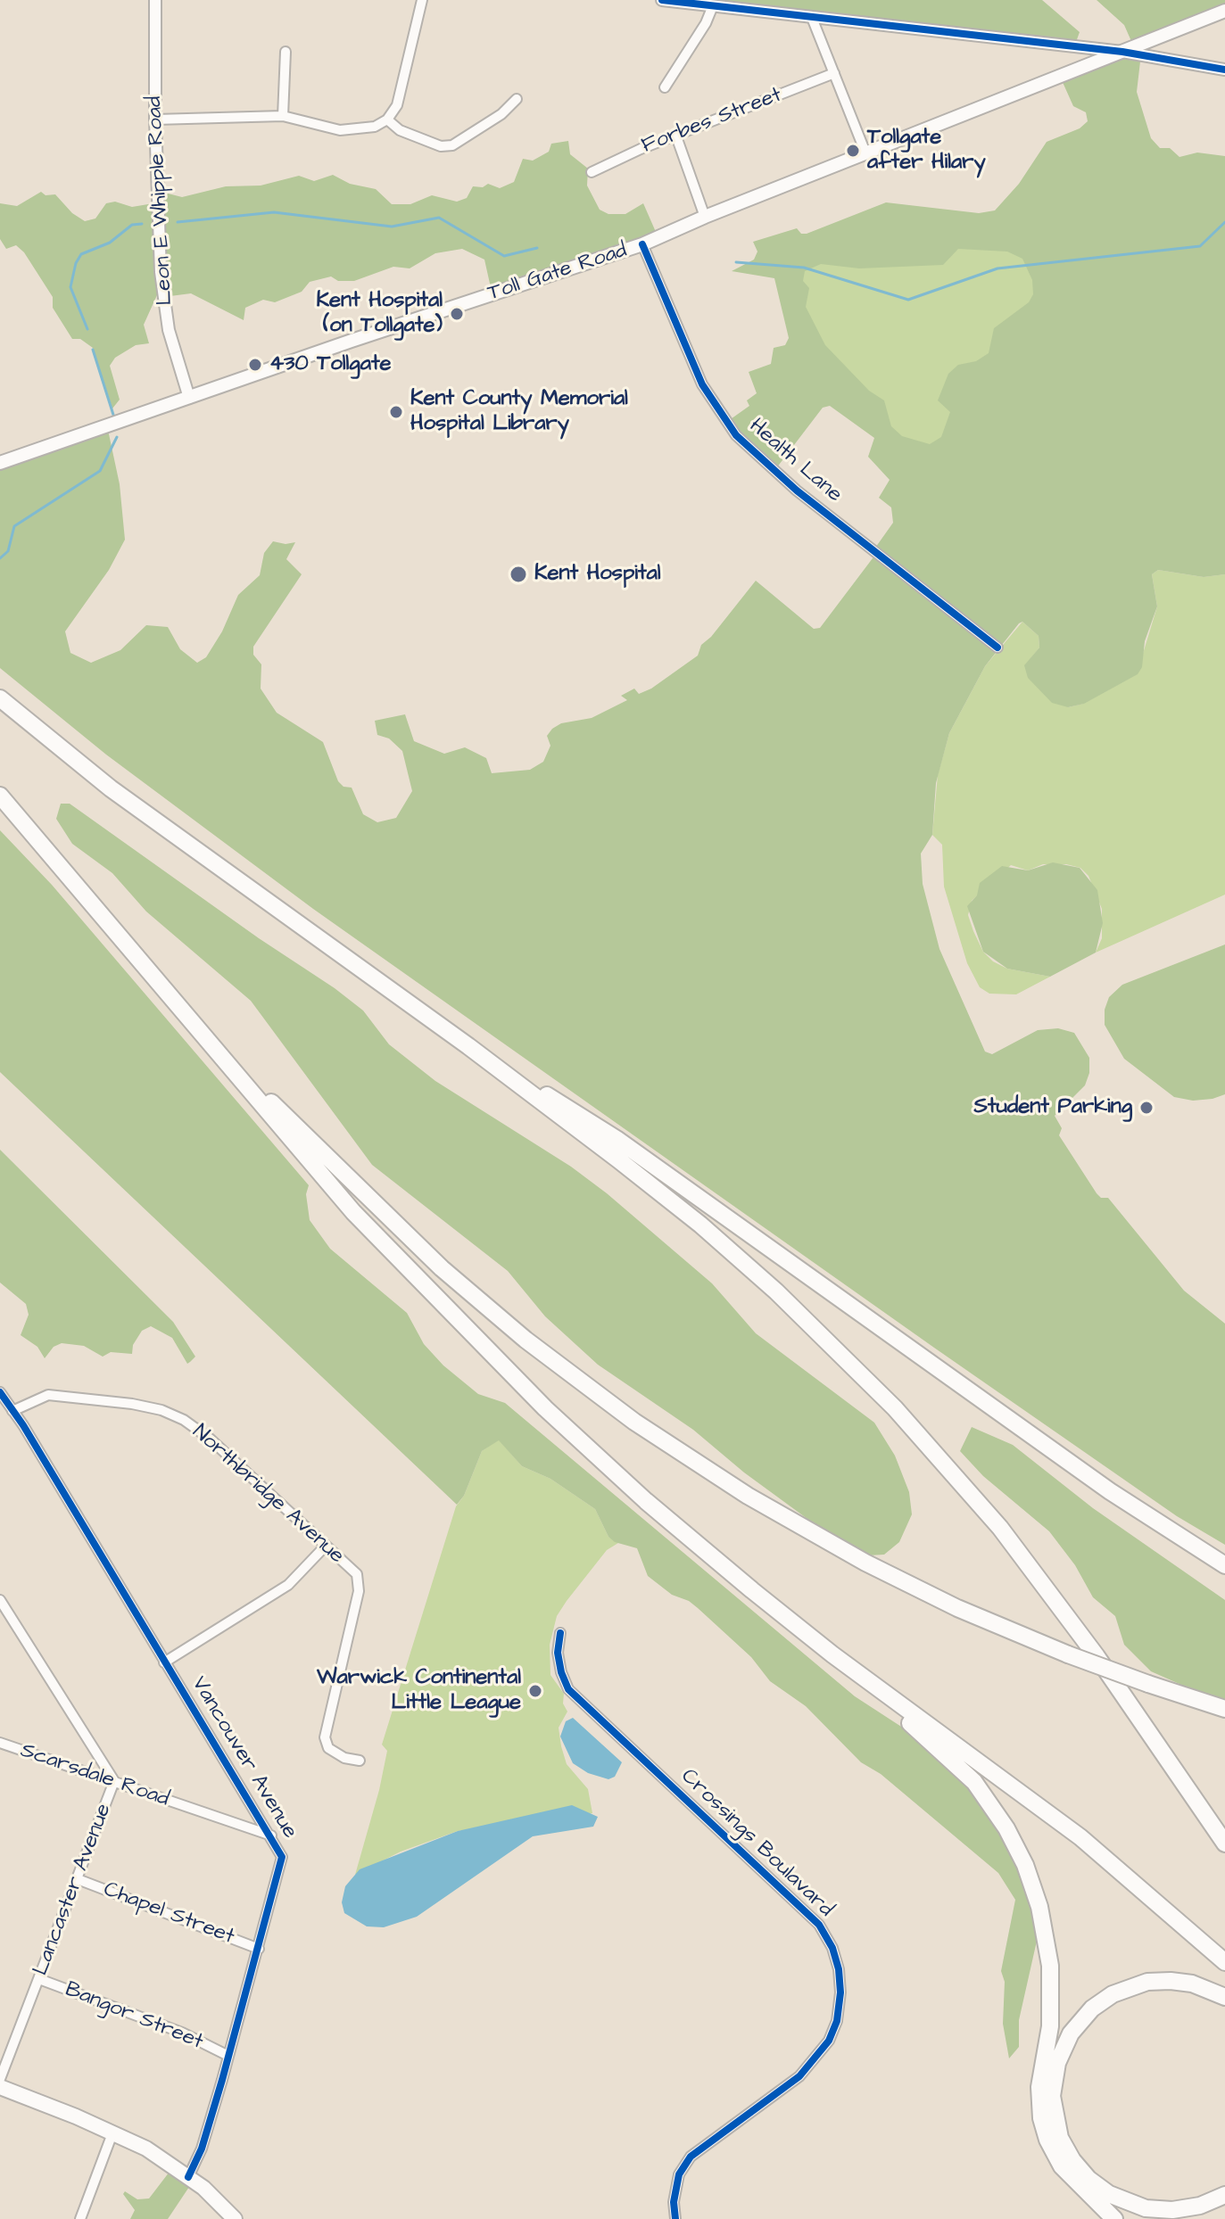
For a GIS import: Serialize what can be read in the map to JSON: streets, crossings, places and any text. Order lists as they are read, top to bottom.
{
  "streets": {
    "main road": ["Toll Gate Road"],
    "street": [
      "Forbes Street",
      "Leon E Whipple Road",
      "Health Lane",
      "Northbridge Avenue",
      "Vancouver Avenue",
      "Scarsdale Road",
      "Crossings Boulavard",
      "Lancaster Avenue",
      "Chapel Street",
      "Bangor Street"
    ]
  },
  "crossings": [
    ["Leon E Whipple Road", "Toll Gate Road"],
    ["Toll Gate Road", "Health Lane"],
    ["Northbridge Avenue", "Vancouver Avenue"],
    ["Vancouver Avenue", "Scarsdale Road"],
    ["Vancouver Avenue", "Chapel Street"],
    ["Vancouver Avenue", "Bangor Street"],
    ["Scarsdale Road", "Lancaster Avenue"],
    ["Lancaster Avenue", "Chapel Street"],
    ["Lancaster Avenue", "Bangor Street"]
  ],
  "places": [
    "Tollgate after Hilary",
    "Kent Hospital (on Tollgate)",
    "430 Tollgate",
    "Kent County Memorial Hospital Library",
    "Kent Hospital",
    "Student Parking",
    "Warwick Continental Little League"
  ]
}
